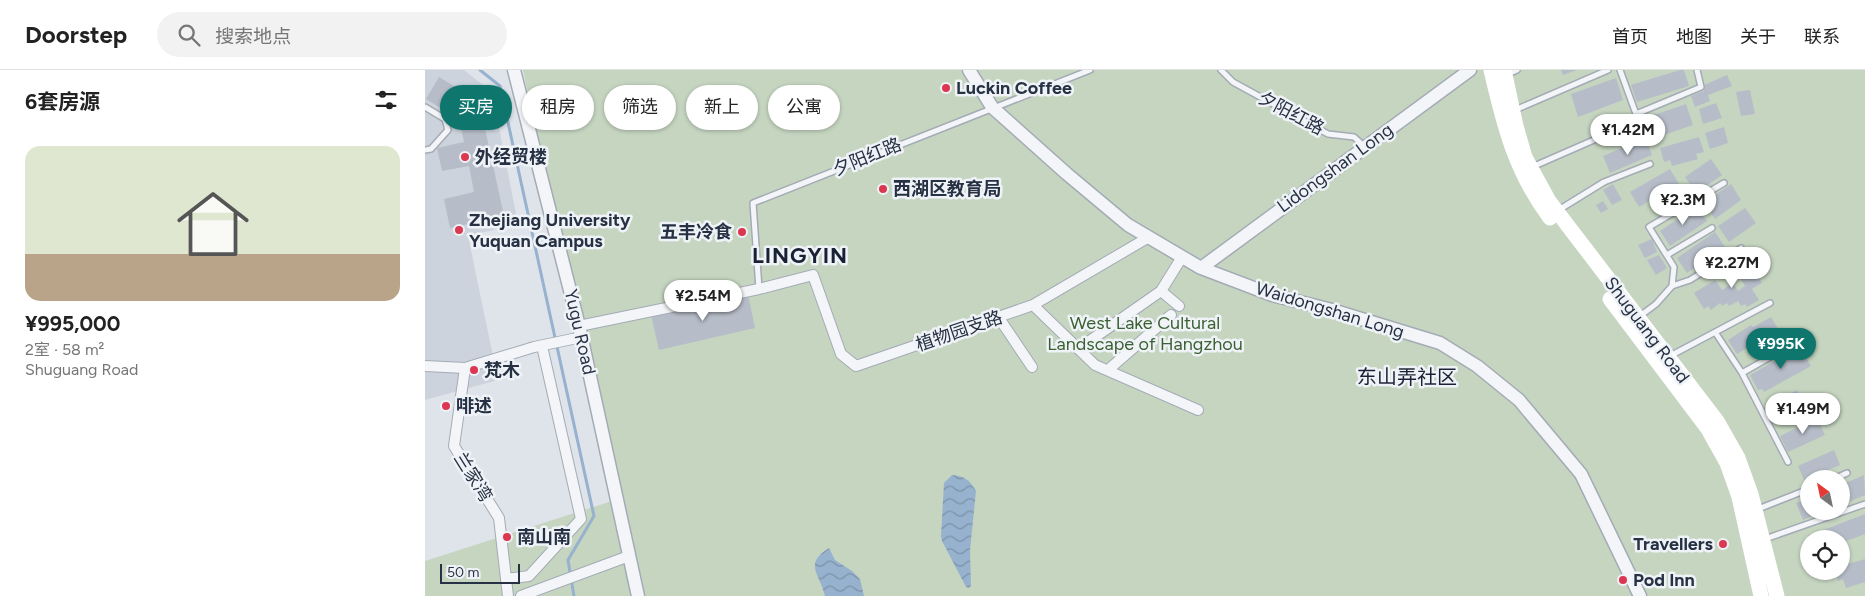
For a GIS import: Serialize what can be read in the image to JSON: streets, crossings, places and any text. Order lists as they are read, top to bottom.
{
  "streets": {
    "main road": ["Shuguang Road"],
    "street": [
      "Lidongshan Long",
      "Waidongshan Long",
      "植物园支路",
      "Yugu Road",
      "兰家湾"
    ],
    "lane": ["夕阳红路"]
  },
  "crossings": [
    ["夕阳红路", "Lidongshan Long"],
    ["夕阳红路", "Waidongshan Long"],
    ["夕阳红路", "植物园支路"],
    ["Lidongshan Long", "Waidongshan Long"],
    ["Waidongshan Long", "植物园支路"]
  ],
  "districts": ["LINGYIN", "东山弄社区"],
  "parks": ["West Lake Cultural Landscape of Hangzhou"],
  "places": [
    "Luckin Coffee",
    "外经贸楼",
    "西湖区教育局",
    "Zhejiang University Yuquan Campus",
    "五丰冷食",
    "梵木",
    "啡述",
    "南山南",
    "Travellers",
    "Pod Inn"
  ],
  "scale_bar": "50 m",
  "north": "top left",
  "page": {
    "header": "Doorstep",
    "search": "搜索地点",
    "nav": [
      "首页",
      "地图",
      "关于",
      "联系"
    ],
    "heading": "6套房源",
    "chip": [
      "买房",
      "租房",
      "筛选",
      "新上",
      "公寓"
    ],
    "price": [
      "¥1.42M",
      "¥2.3M",
      "¥2.27M",
      "¥2.54M",
      "¥995K",
      "¥1.49M"
    ],
    "list": [
      {
        "name": "¥995,000",
        "note": "2室 · 58 m² · Shuguang Road"
      }
    ],
    "scale": "50 m"
  }
}
